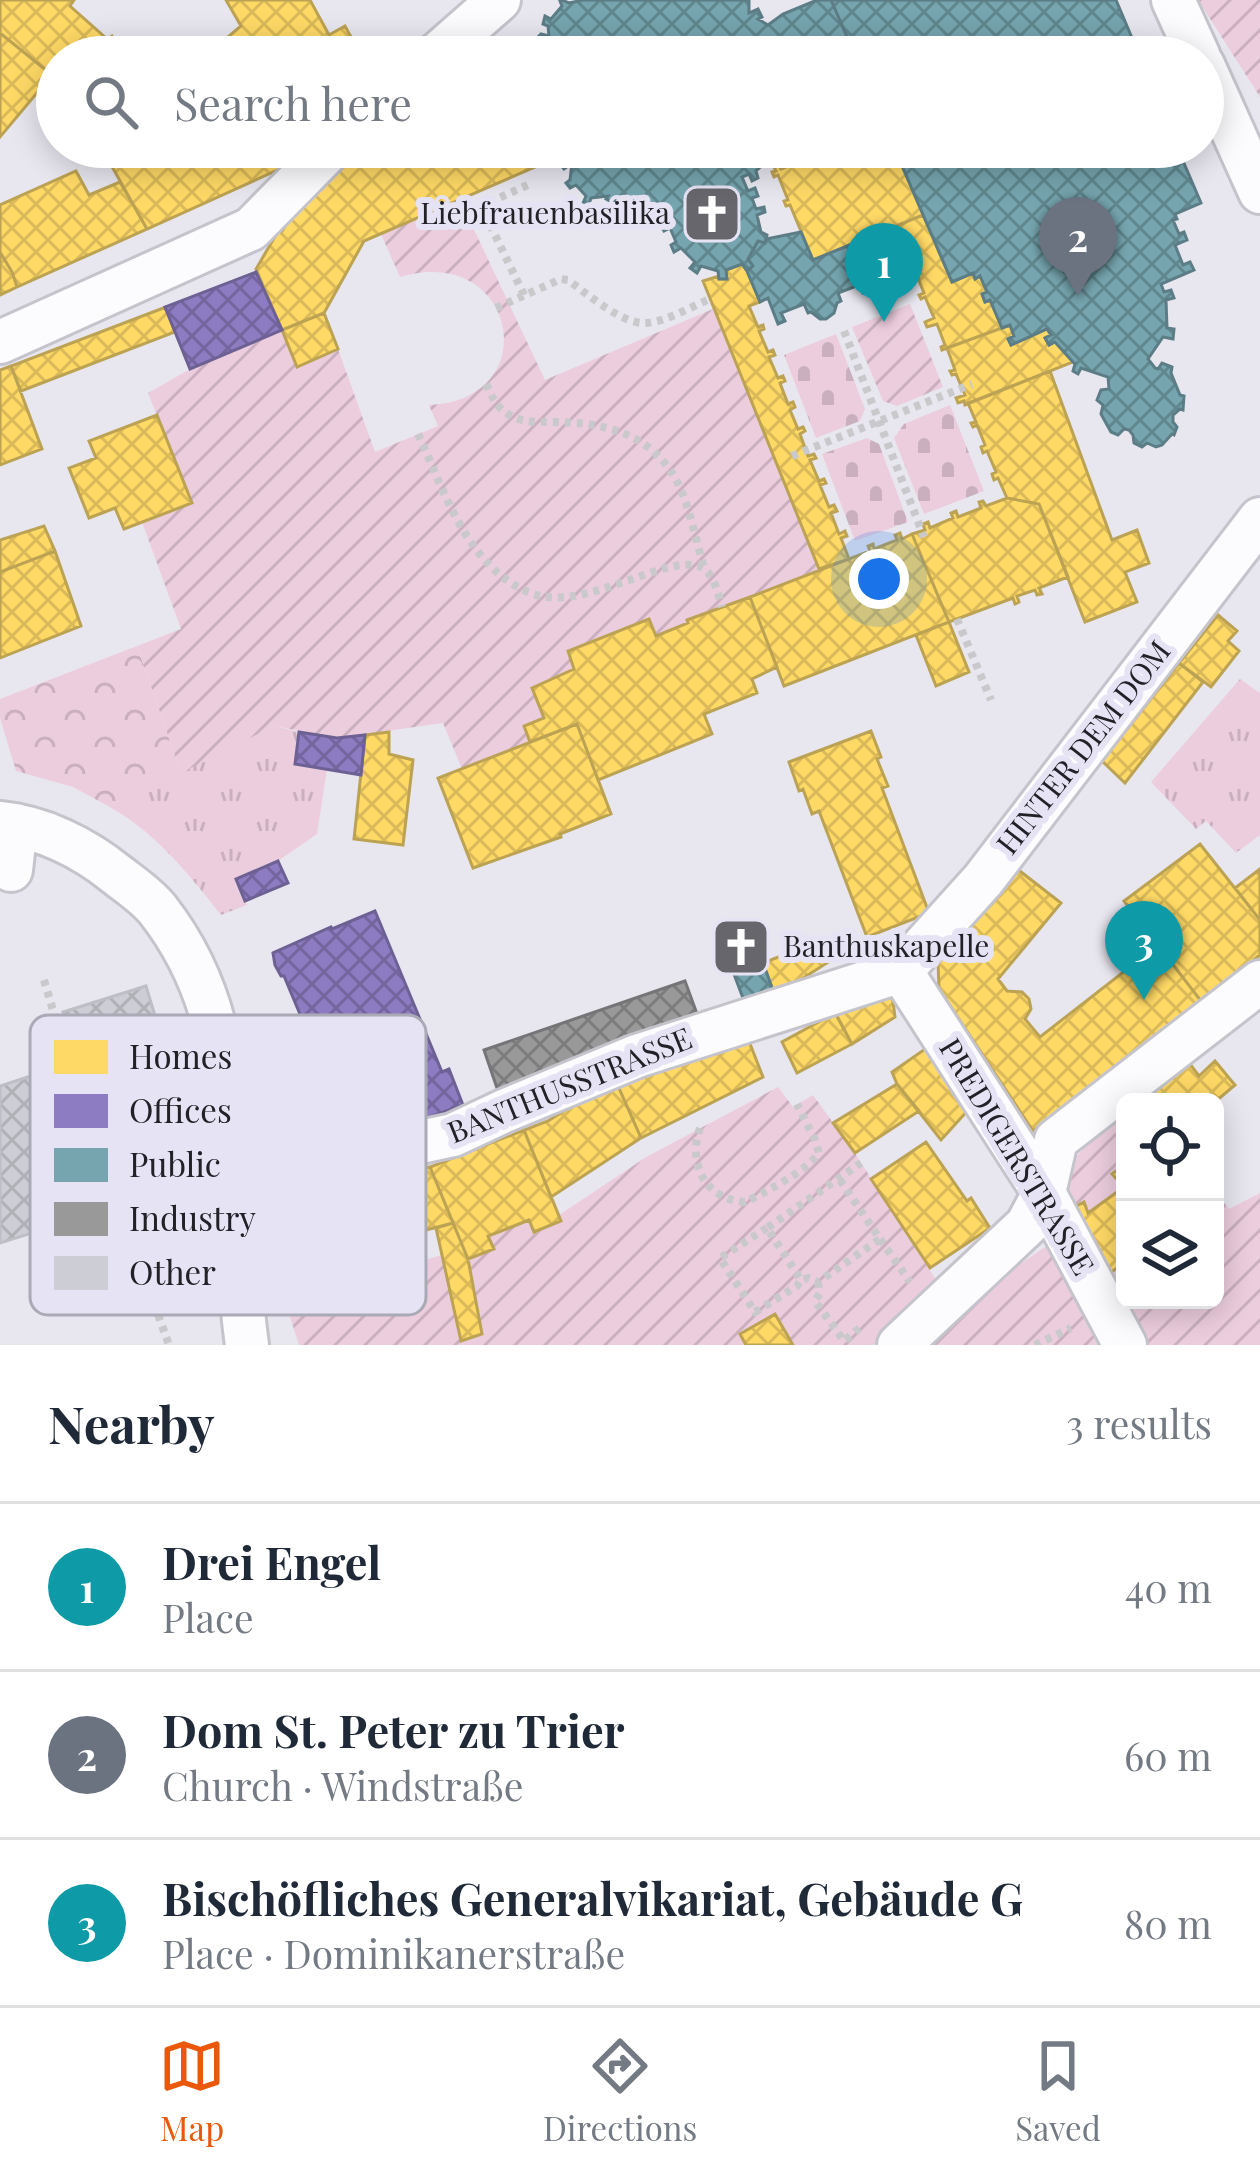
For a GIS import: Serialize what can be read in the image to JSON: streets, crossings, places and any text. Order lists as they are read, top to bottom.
{
  "streets": {
    "street": ["HINTER DEM DOM", "BANTHUSSTRASSE", "PREDIGERSTRASSE"]
  },
  "crossings": [
    ["HINTER DEM DOM", "BANTHUSSTRASSE"],
    ["HINTER DEM DOM", "PREDIGERSTRASSE"],
    ["BANTHUSSTRASSE", "PREDIGERSTRASSE"]
  ],
  "places": {
    "church": ["Liebfrauenbasilika", "Banthuskapelle"]
  },
  "legend": [
    "Homes",
    "Offices",
    "Public",
    "Industry",
    "Other"
  ],
  "page": {
    "search": "Search here",
    "pins": ["2", "1", "3"],
    "heading": ["Nearby", "3 results"],
    "list": [
      {
        "mark": "1",
        "name": "Drei Engel",
        "note": "Place",
        "value": "40 m"
      },
      {
        "mark": "2",
        "name": "Dom St. Peter zu Trier",
        "note": "Church · Windstraße",
        "value": "60 m"
      },
      {
        "mark": "3",
        "name": "Bischöfliches Generalvikariat, Gebäude G",
        "note": "Place · Dominikanerstraße",
        "value": "80 m"
      }
    ],
    "nav": ["Map", "Directions", "Saved"]
  }
}
